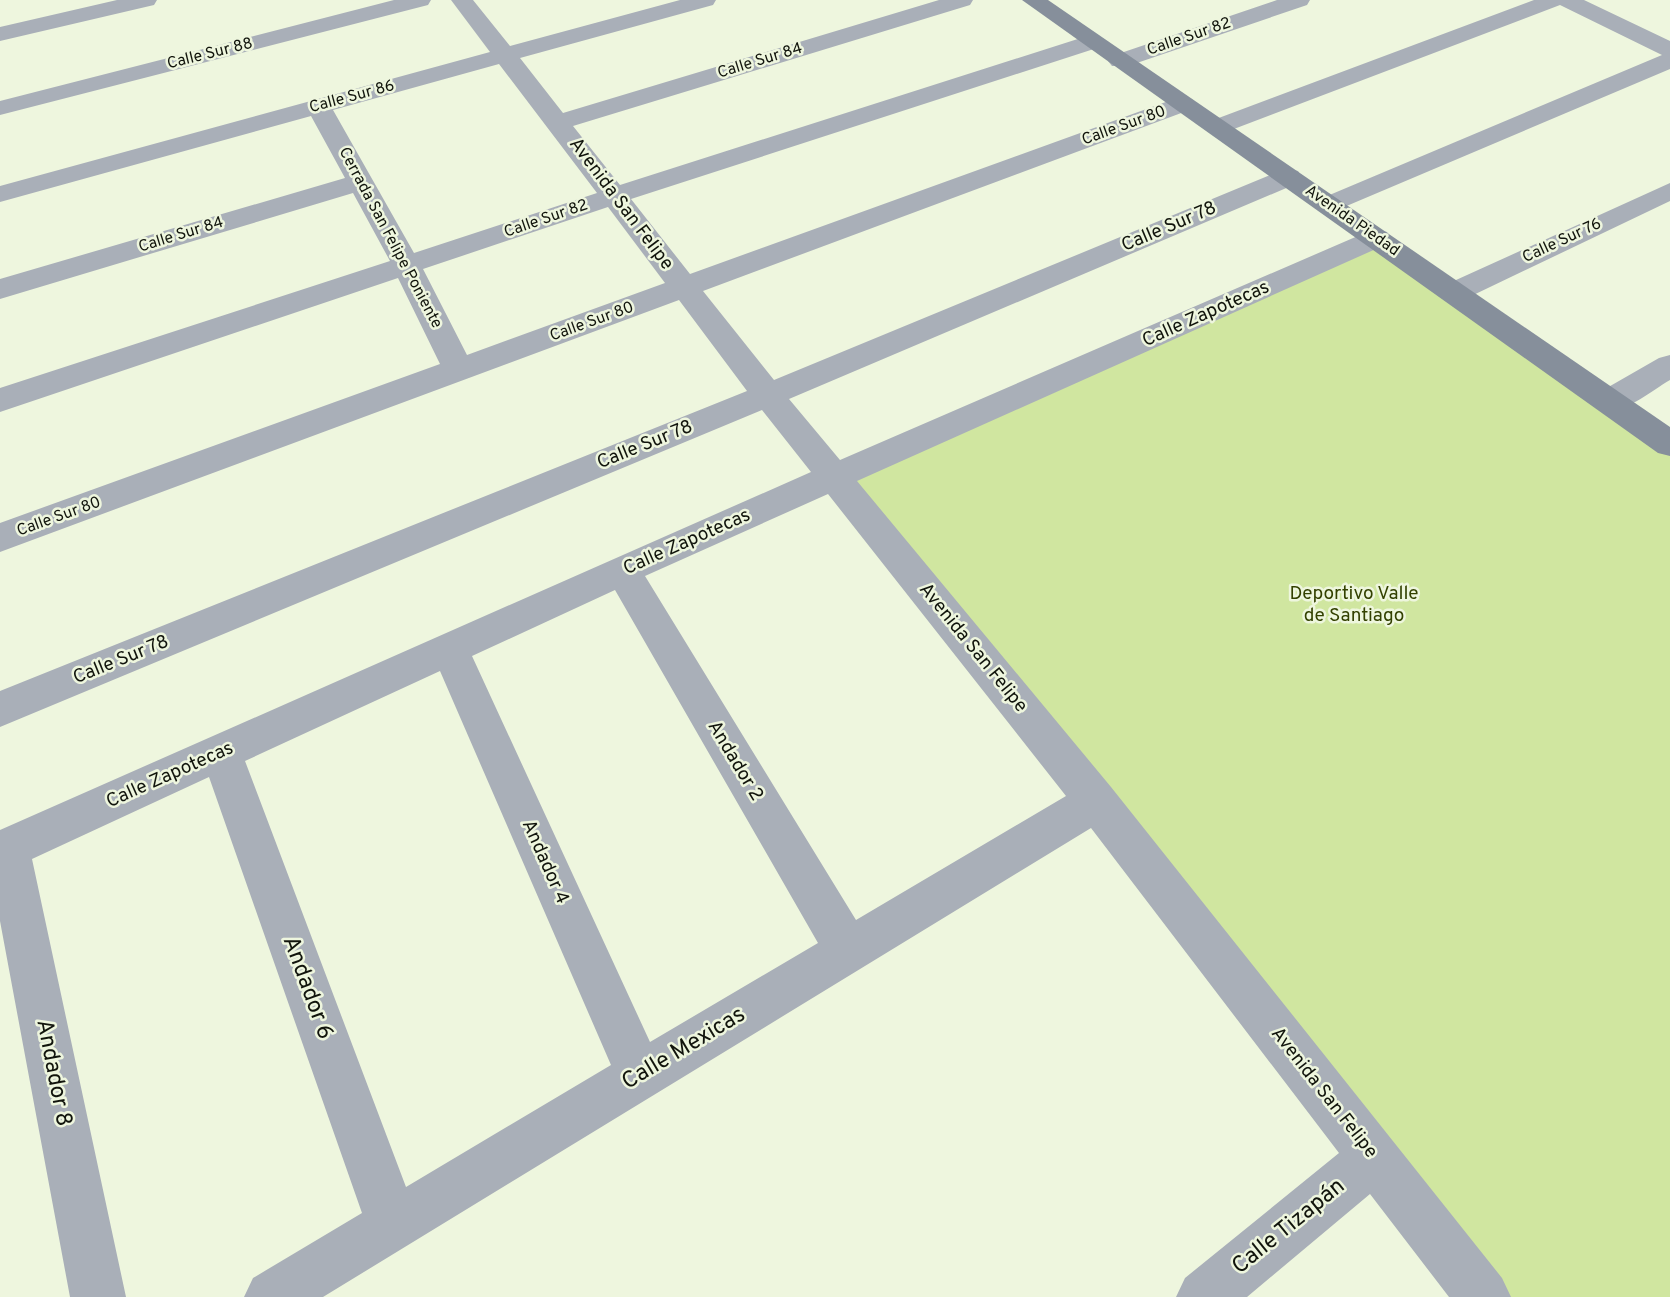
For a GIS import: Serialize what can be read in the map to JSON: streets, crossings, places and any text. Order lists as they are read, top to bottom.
{
  "streets": {
    "street": [
      "Calle Sur 82",
      "Calle Sur 88",
      "Calle Sur 84",
      "Calle Sur 86",
      "Calle Sur 80",
      "Avenida San Felipe",
      "Avenida Piedad",
      "Calle Sur 78",
      "Cerrada San Felipe Poniente",
      "Calle Sur 76",
      "Calle Zapotecas",
      "Andador 2",
      "Andador 4",
      "Andador 6",
      "Calle Mexicas",
      "Andador 8",
      "Calle Tizapán"
    ]
  },
  "crossings": [
    ["Calle Sur 82", "Avenida San Felipe"],
    ["Calle Sur 82", "Avenida Piedad"],
    ["Calle Sur 82", "Cerrada San Felipe Poniente"],
    ["Calle Sur 84", "Avenida San Felipe"],
    ["Calle Sur 84", "Cerrada San Felipe Poniente"],
    ["Calle Sur 86", "Avenida San Felipe"],
    ["Calle Sur 86", "Cerrada San Felipe Poniente"],
    ["Calle Sur 80", "Avenida San Felipe"],
    ["Calle Sur 80", "Avenida Piedad"],
    ["Calle Sur 80", "Cerrada San Felipe Poniente"],
    ["Avenida San Felipe", "Calle Sur 78"],
    ["Avenida San Felipe", "Calle Zapotecas"],
    ["Avenida San Felipe", "Calle Mexicas"],
    ["Avenida San Felipe", "Calle Tizapán"],
    ["Avenida Piedad", "Calle Sur 78"],
    ["Avenida Piedad", "Calle Sur 76"],
    ["Avenida Piedad", "Calle Zapotecas"],
    ["Calle Zapotecas", "Andador 2"],
    ["Calle Zapotecas", "Andador 4"],
    ["Calle Zapotecas", "Andador 6"],
    ["Calle Zapotecas", "Andador 8"],
    ["Andador 2", "Calle Mexicas"],
    ["Andador 4", "Calle Mexicas"],
    ["Andador 6", "Calle Mexicas"]
  ],
  "parks": ["Deportivo Valle de Santiago"]
}
